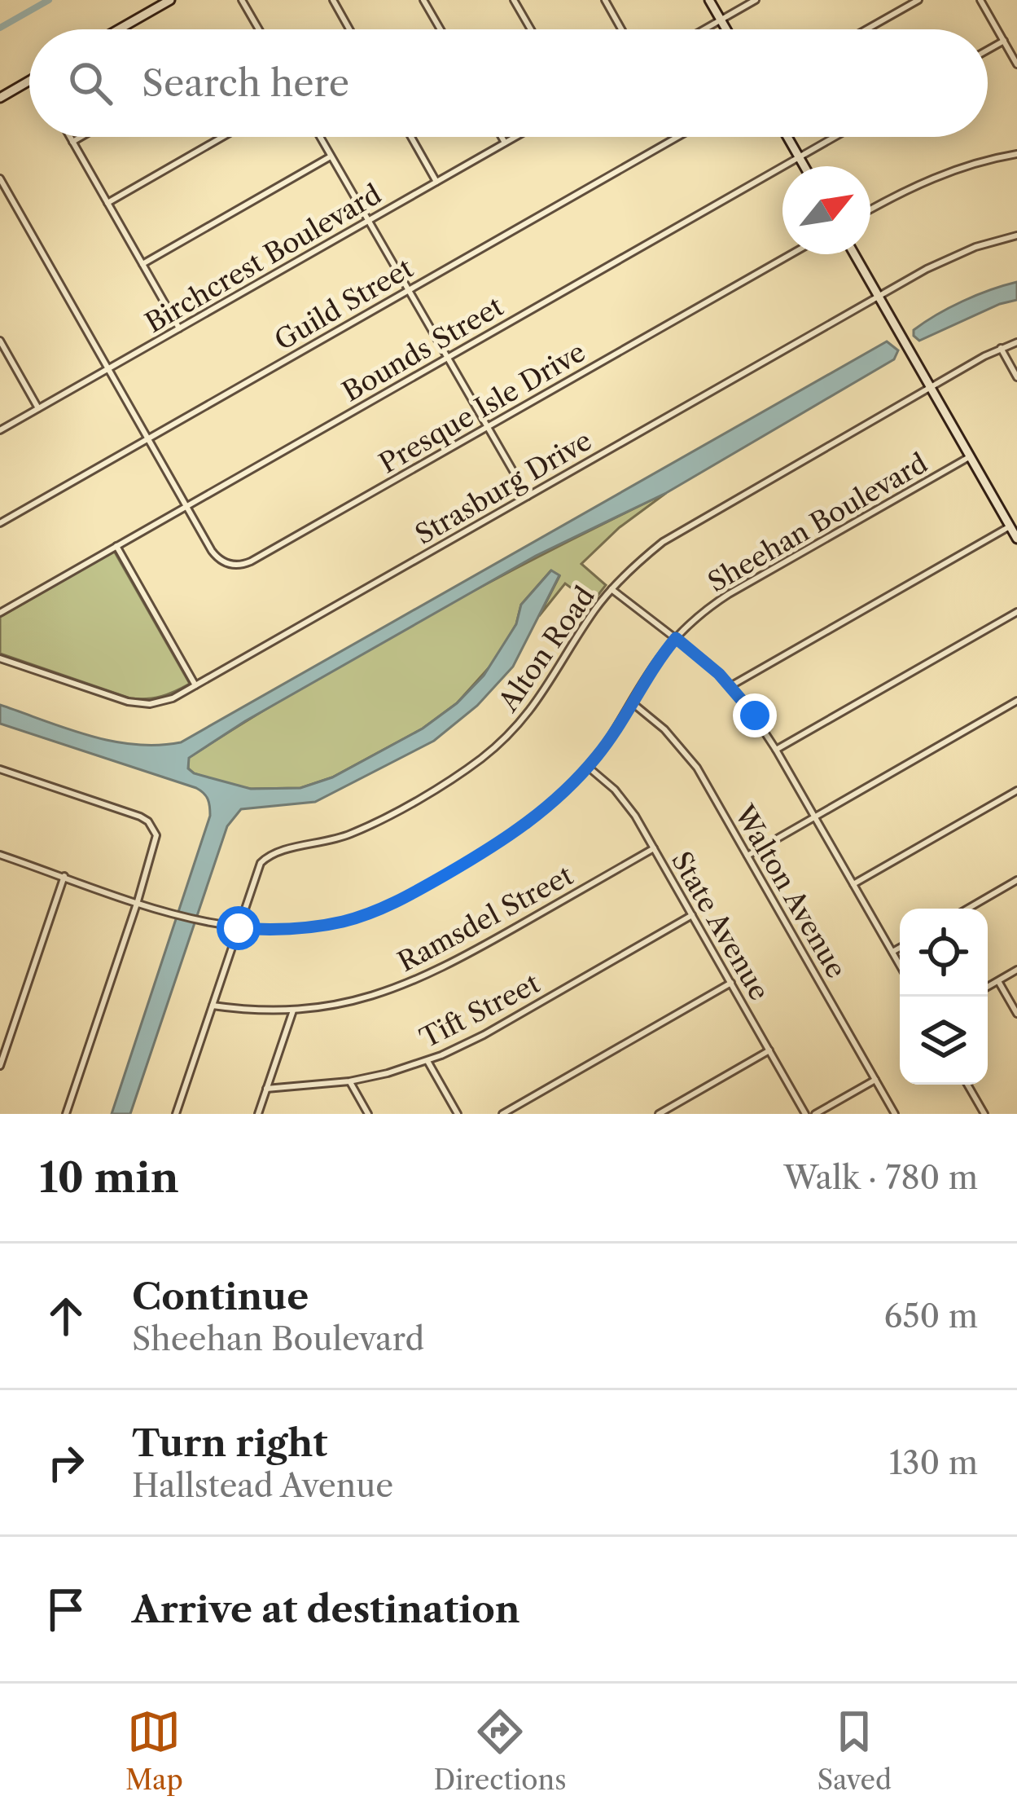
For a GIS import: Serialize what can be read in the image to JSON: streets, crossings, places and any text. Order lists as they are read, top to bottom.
{
  "streets": {
    "street": [
      "Birchcrest Boulevard",
      "Guild Street",
      "Bounds Street",
      "Presque Isle Drive",
      "Strasburg Drive",
      "Sheehan Boulevard",
      "Alton Road",
      "Walton Avenue",
      "Ramsdel Street",
      "State Avenue",
      "Tift Street"
    ]
  },
  "crossings": [
    ["Birchcrest Boulevard", "Presque Isle Drive"],
    ["Guild Street", "Presque Isle Drive"],
    ["Bounds Street", "Presque Isle Drive"],
    ["Sheehan Boulevard", "Alton Road"],
    ["Sheehan Boulevard", "Walton Avenue"],
    ["Sheehan Boulevard", "State Avenue"],
    ["Alton Road", "Ramsdel Street"],
    ["Ramsdel Street", "State Avenue"],
    ["State Avenue", "Tift Street"]
  ],
  "north": "top right",
  "page": {
    "search": "Search here",
    "heading": ["10 min", "Walk · 780 m"],
    "list": [
      ["Continue", "Sheehan Boulevard", "650 m"],
      ["Turn right", "Hallstead Avenue", "130 m"],
      "Arrive at destination"
    ],
    "nav": ["Map", "Directions", "Saved"]
  }
}
